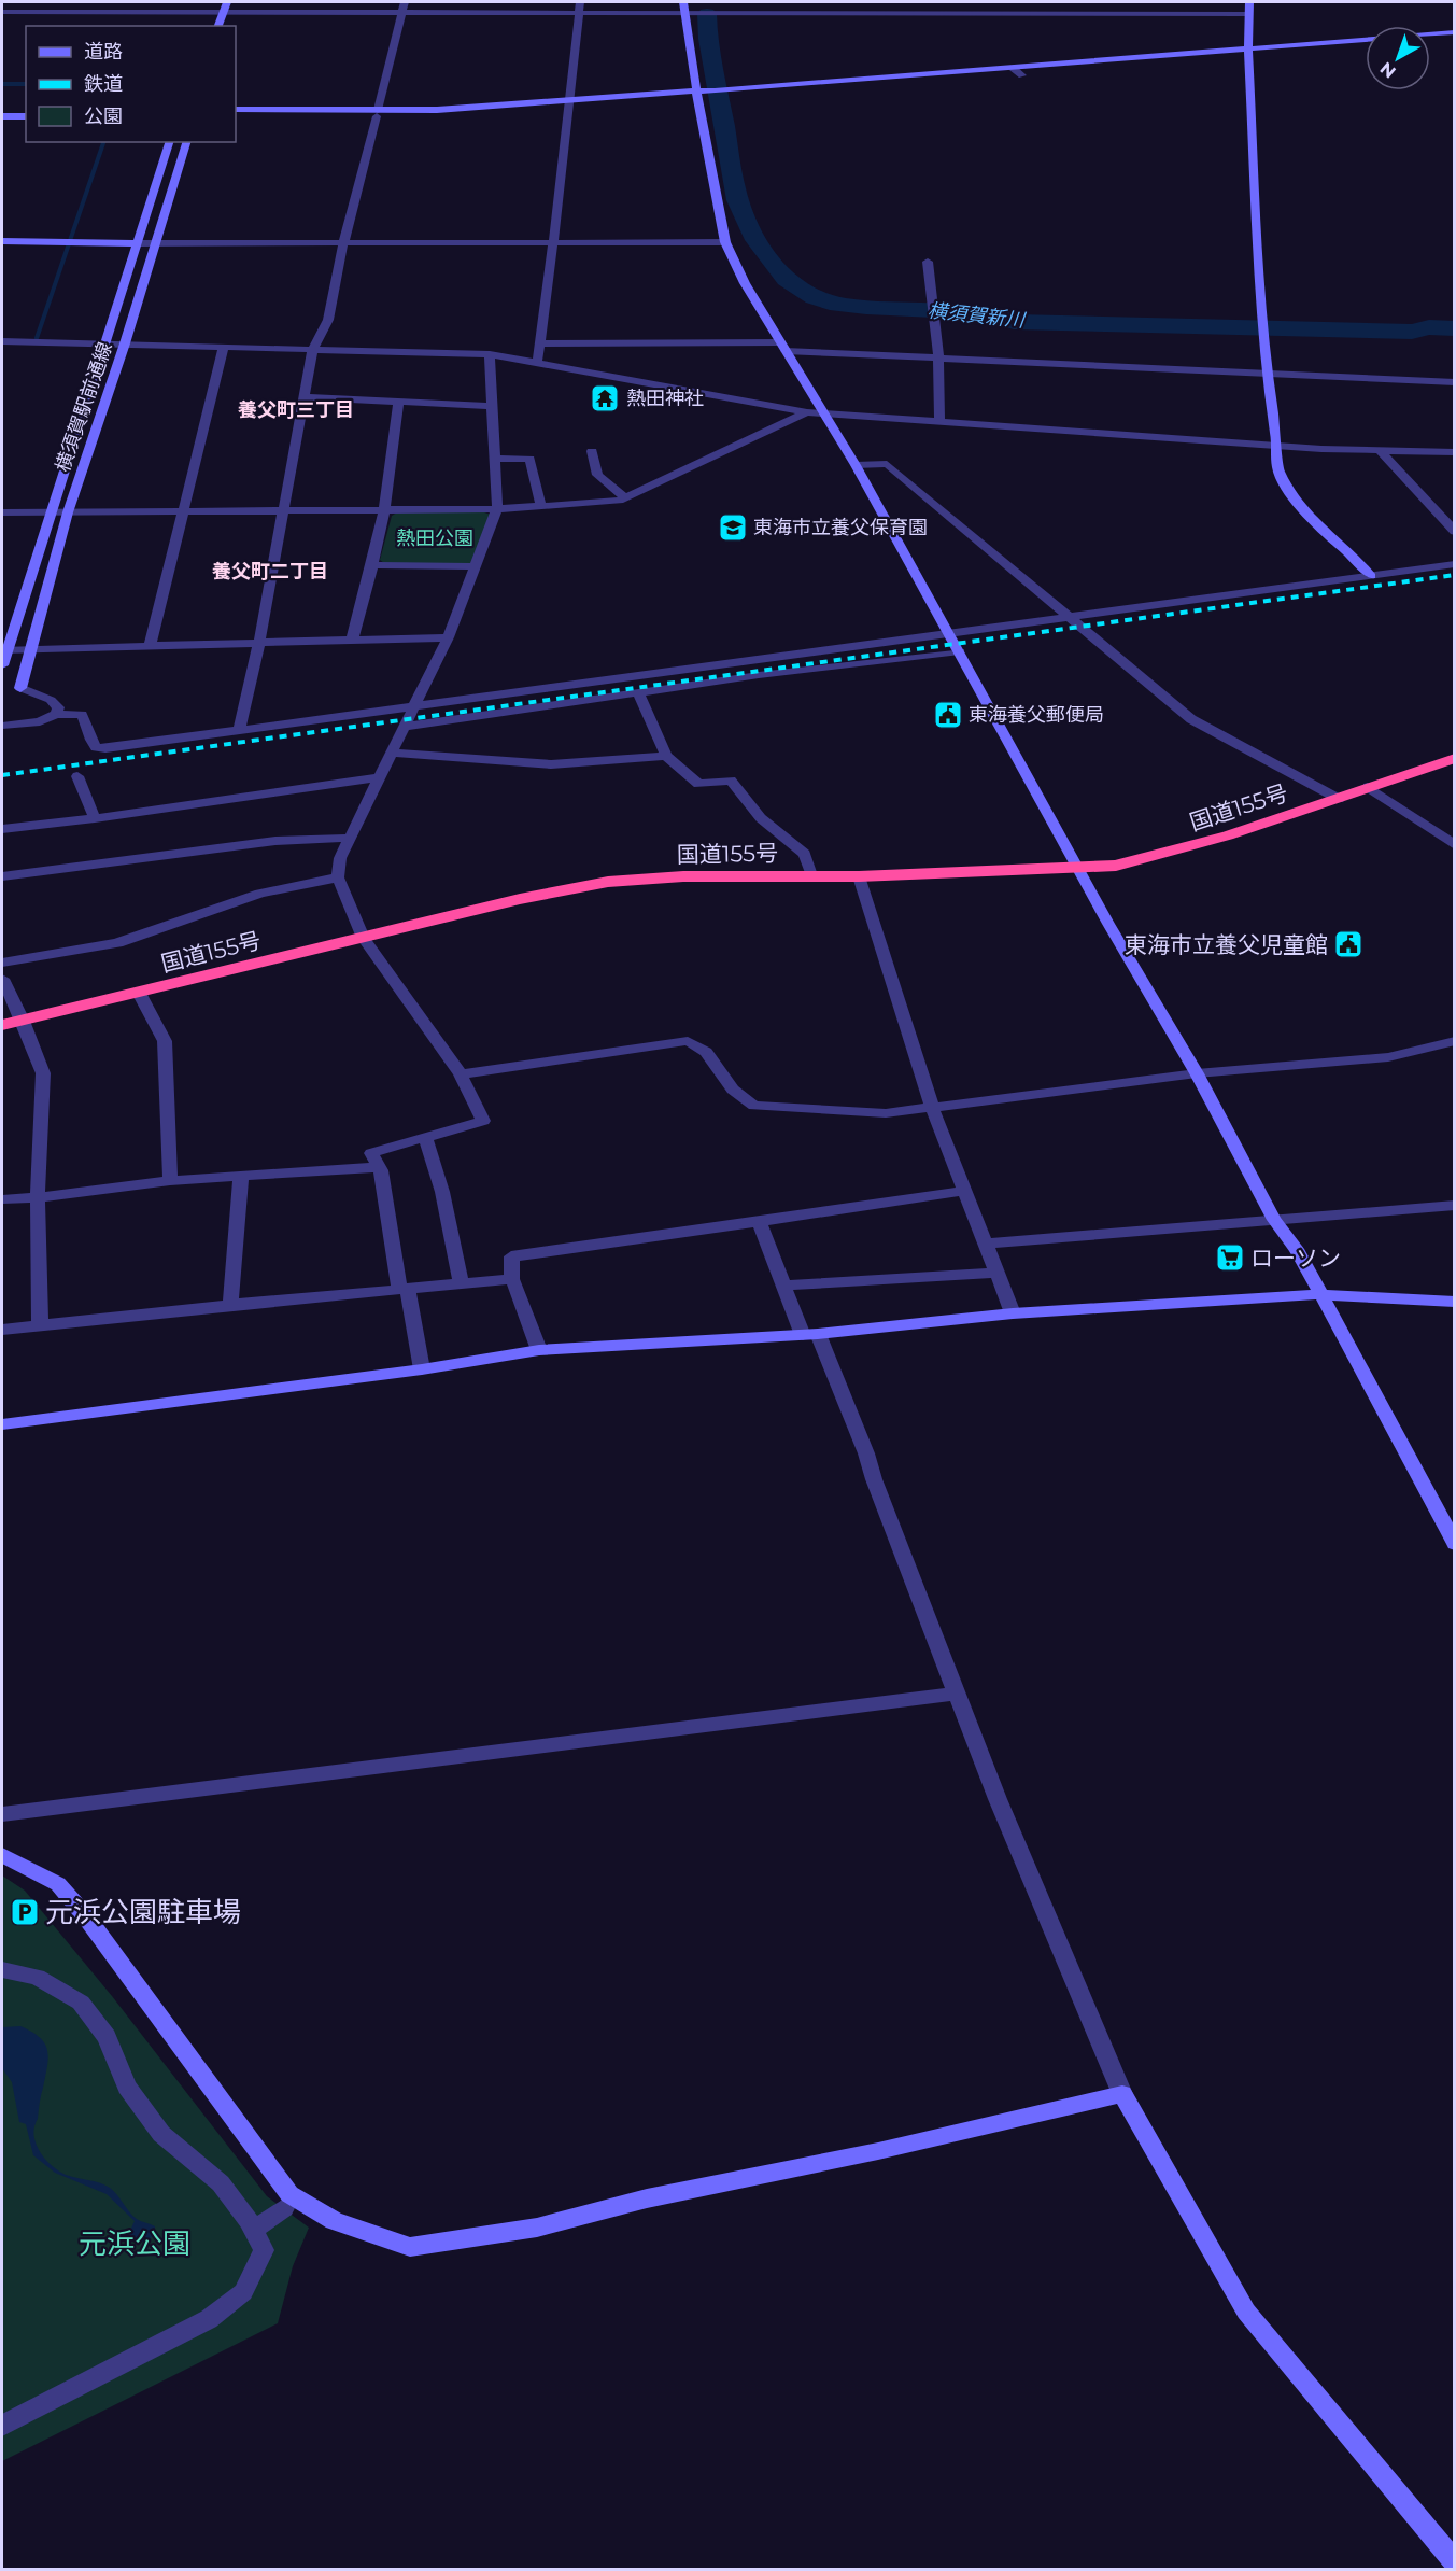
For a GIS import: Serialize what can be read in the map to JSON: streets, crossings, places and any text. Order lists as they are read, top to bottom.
{
  "streets": {
    "highway": ["国道155号"],
    "street": ["横須賀駅前通線"]
  },
  "districts": ["養父町三丁目", "養父町二丁目"],
  "water": ["横須賀新川"],
  "parks": ["熱田公園", "元浜公園"],
  "places": {
    "temple": ["熱田神社"],
    "school or university": ["東海市立養父保育園"],
    "public building": ["東海養父郵便局", "東海市立養父児童館"],
    "supermarket": ["ローソン"],
    "parking": ["元浜公園駐車場"]
  },
  "legend": ["道路", "鉄道", "公園"],
  "north": "bottom left"
}
